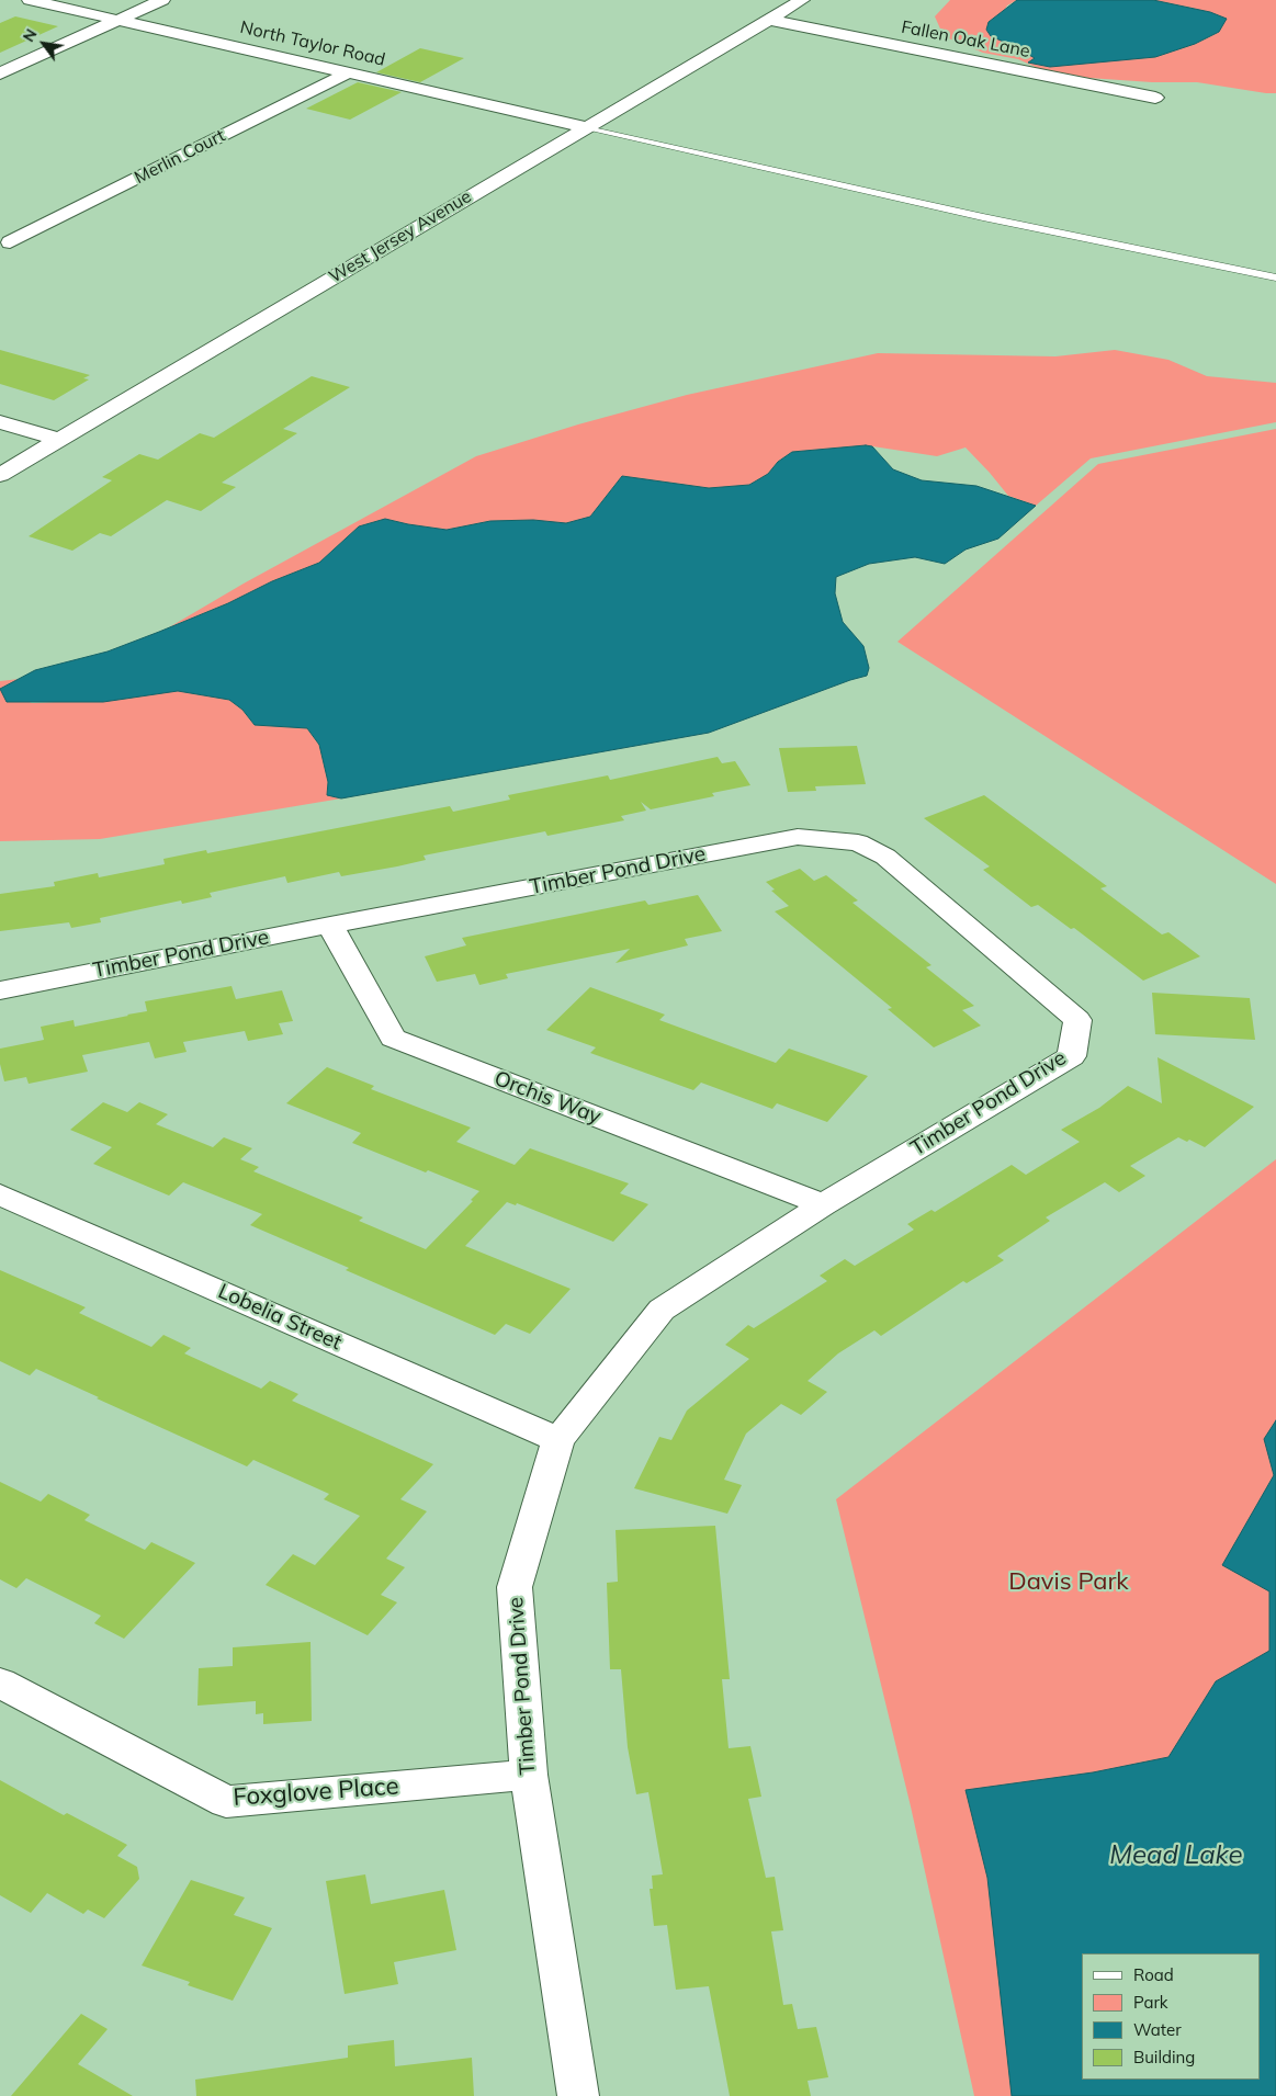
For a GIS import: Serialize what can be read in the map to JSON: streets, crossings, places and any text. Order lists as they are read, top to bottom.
{
  "streets": {
    "street": [
      "Fallen Oak Lane",
      "North Taylor Road",
      "Merlin Court",
      "West Jersey Avenue",
      "Timber Pond Drive",
      "Orchis Way",
      "Lobelia Street",
      "Foxglove Place"
    ]
  },
  "crossings": [
    ["Fallen Oak Lane", "West Jersey Avenue"],
    ["North Taylor Road", "Merlin Court"],
    ["North Taylor Road", "West Jersey Avenue"],
    ["Timber Pond Drive", "Orchis Way"],
    ["Timber Pond Drive", "Lobelia Street"],
    ["Timber Pond Drive", "Foxglove Place"]
  ],
  "water": ["Mead Lake"],
  "parks": ["Davis Park"],
  "legend": [
    "Road",
    "Park",
    "Water",
    "Building"
  ],
  "north": "top left"
}
